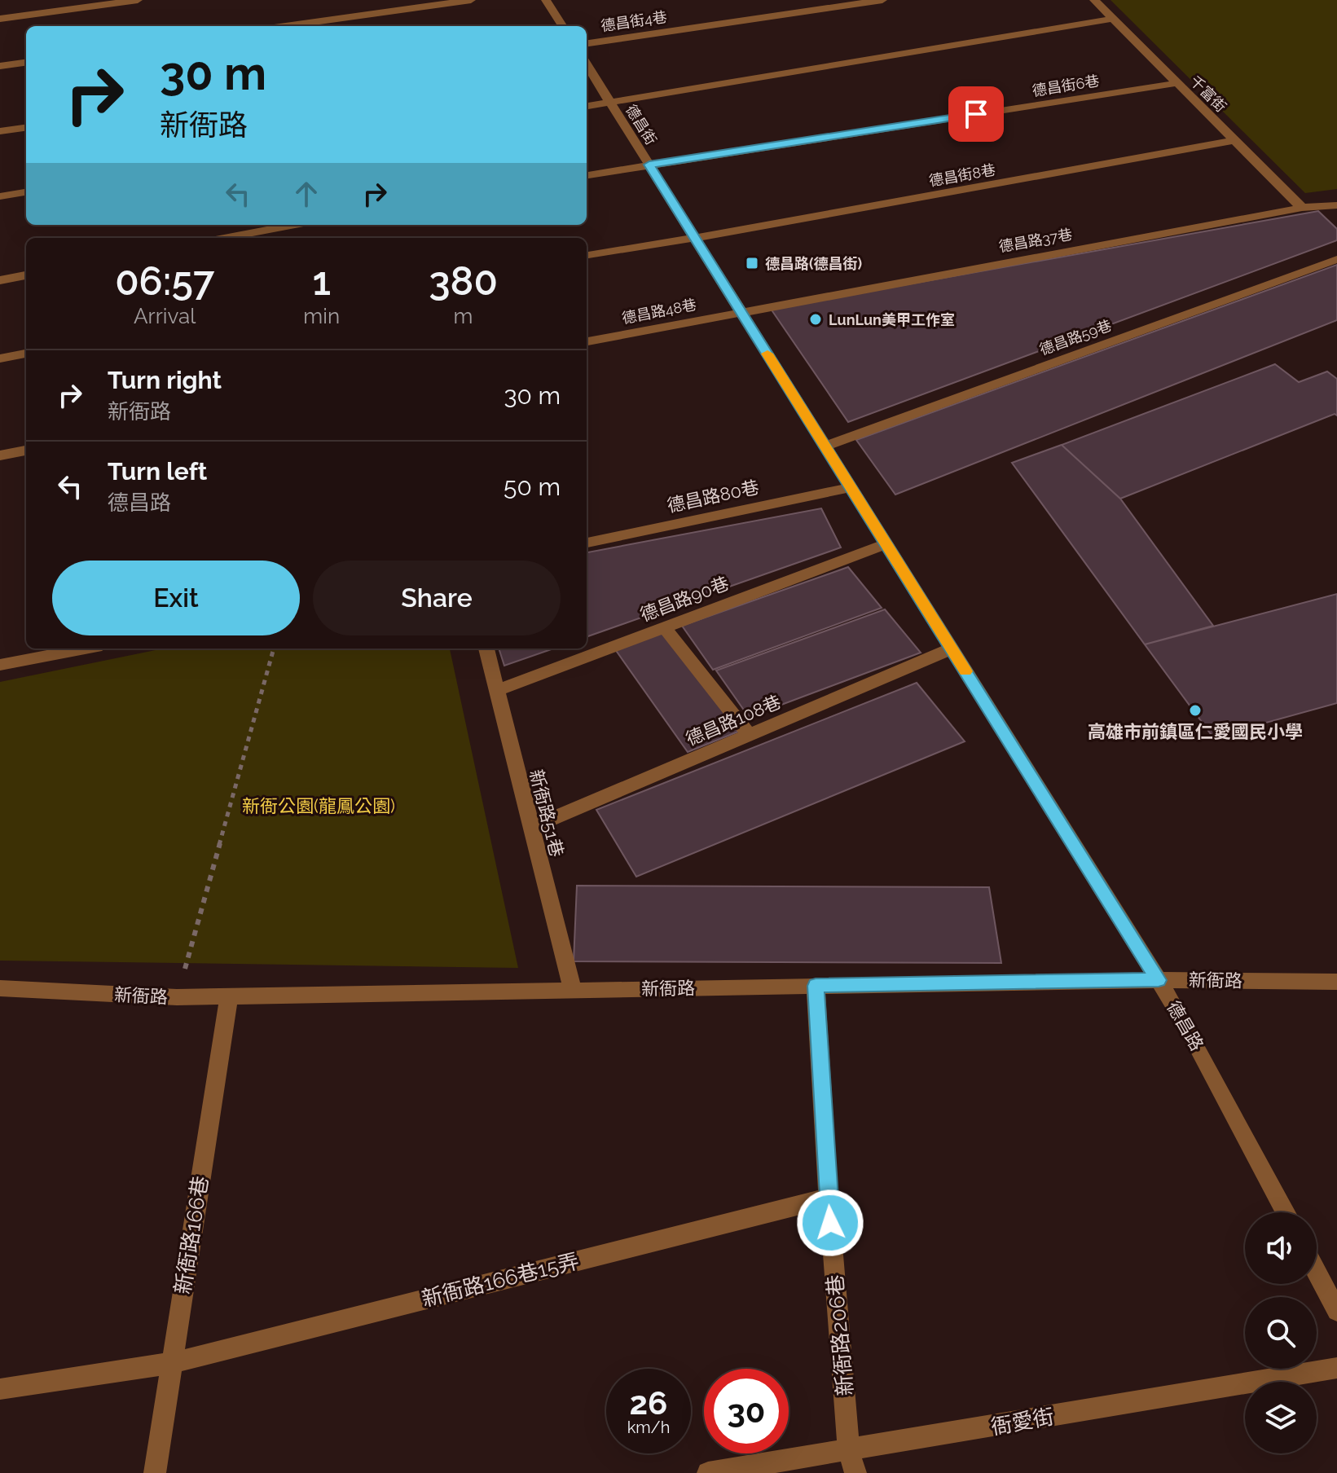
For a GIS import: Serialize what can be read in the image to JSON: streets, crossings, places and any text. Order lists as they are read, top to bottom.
{
  "streets": {
    "street": [
      "德昌街4巷",
      "德昌街6巷",
      "千富街",
      "德昌街",
      "德昌街8巷",
      "德昌路37巷",
      "德昌路48巷",
      "德昌路59巷",
      "德昌路80巷",
      "德昌路90巷",
      "德昌路108巷",
      "新衙路51巷",
      "新衙路",
      "德昌路",
      "新衙路166巷",
      "新衙路166巷15弄",
      "新衙路206巷",
      "衙愛街"
    ]
  },
  "crossings": [
    ["德昌街6巷", "千富街"],
    ["德昌街6巷", "德昌街"],
    ["千富街", "德昌街8巷"],
    ["千富街", "德昌路37巷"],
    ["德昌街", "德昌街8巷"],
    ["德昌街", "德昌路"],
    ["德昌街8巷", "德昌路"],
    ["德昌路37巷", "德昌路48巷"],
    ["德昌路37巷", "德昌路"],
    ["德昌路48巷", "德昌路"],
    ["德昌路59巷", "德昌路"],
    ["德昌路80巷", "德昌路"],
    ["德昌路90巷", "新衙路51巷"],
    ["德昌路90巷", "德昌路"],
    ["德昌路108巷", "新衙路51巷"],
    ["德昌路108巷", "德昌路"],
    ["新衙路51巷", "新衙路"],
    ["新衙路", "德昌路"],
    ["新衙路", "新衙路166巷"],
    ["新衙路", "新衙路206巷"],
    ["新衙路166巷", "新衙路166巷15弄"],
    ["新衙路166巷15弄", "新衙路206巷"],
    ["新衙路206巷", "衙愛街"]
  ],
  "parks": ["新衙公園(龍鳳公園)"],
  "places": {
    "transit": ["德昌路(德昌街)"],
    "other": ["LunLun美甲工作室", "高雄市前鎮區仁愛國民小學"]
  },
  "page": {
    "turn": ["30 m", "新衙路"],
    "eta": [
      "06:57",
      "Arrival",
      "1",
      "min",
      "380",
      "m"
    ],
    "list": [
      {
        "name": "Turn right",
        "note": "新衙路",
        "value": "30 m"
      },
      {
        "name": "Turn left",
        "note": "德昌路",
        "value": "50 m"
      }
    ],
    "buttons": ["Exit", "Share"],
    "speed": "26 km/h",
    "limit": "30"
  }
}
